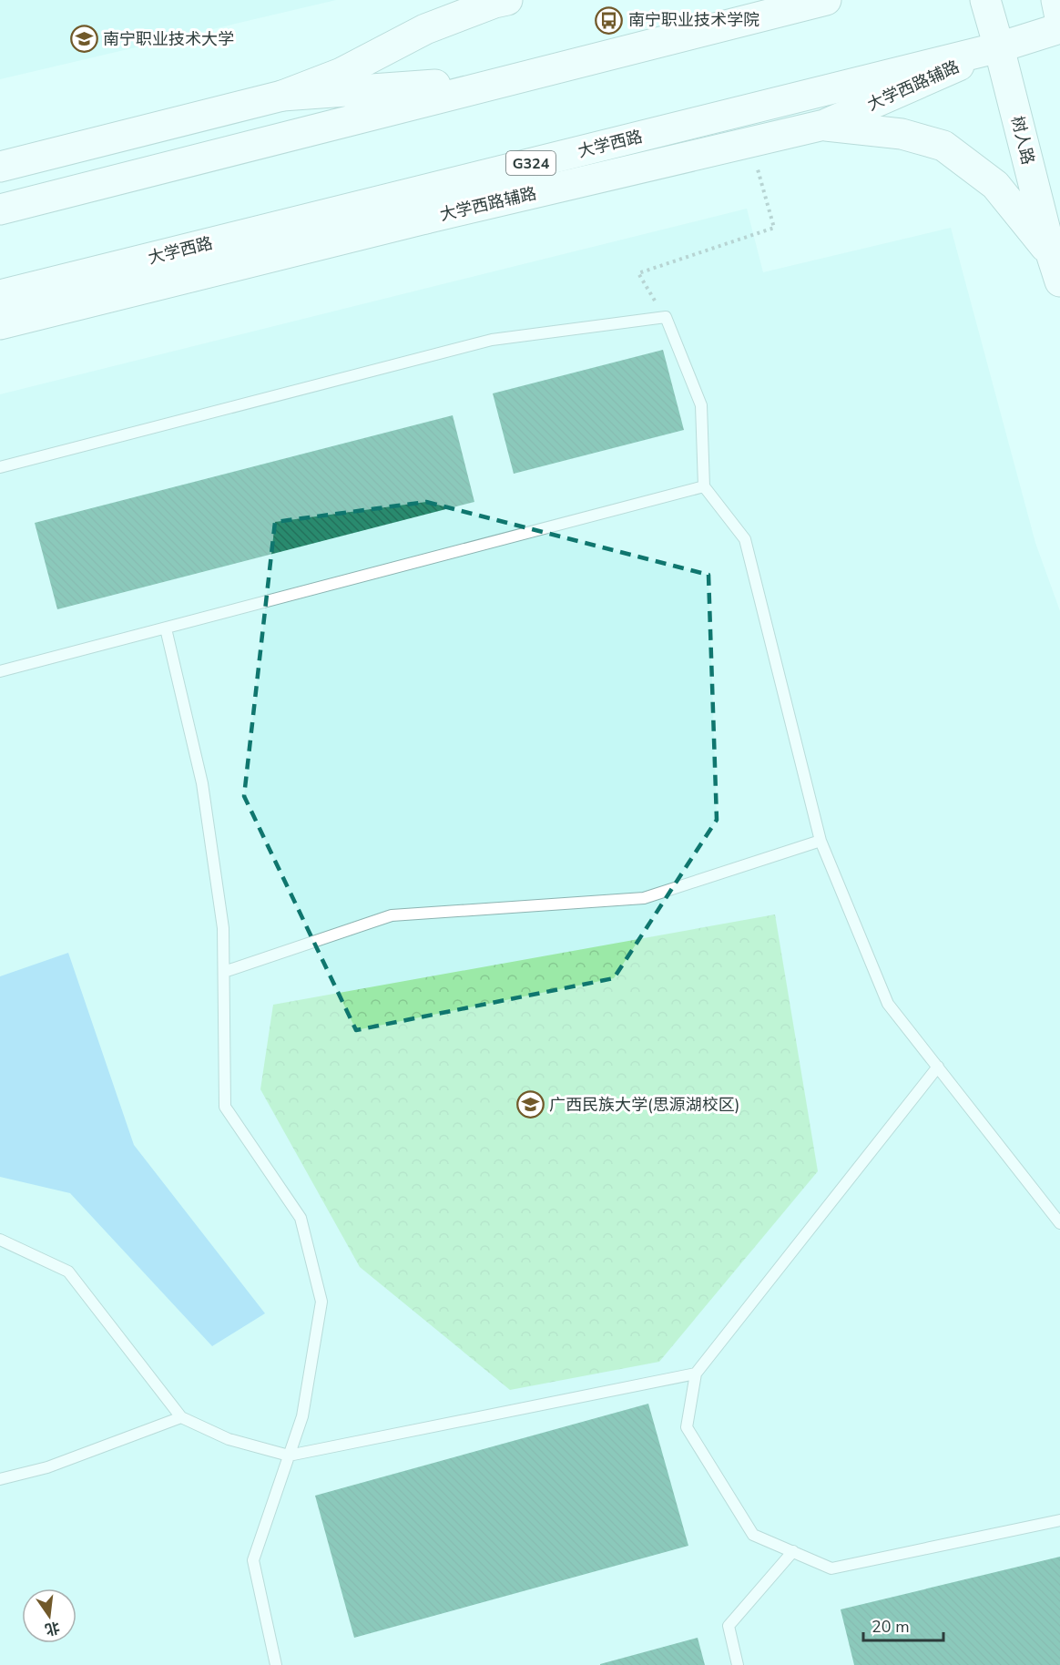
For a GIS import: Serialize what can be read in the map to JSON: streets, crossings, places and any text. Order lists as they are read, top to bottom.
{
  "streets": {
    "main road": [
      "大学西路辅路",
      "树人路",
      "大学西路",
      "G324"
    ]
  },
  "crossings": [
    ["大学西路辅路", "树人路"],
    ["大学西路辅路", "大学西路"],
    ["树人路", "大学西路"]
  ],
  "places": {
    "bus stop": ["南宁职业技术学院"],
    "school or university": ["南宁职业技术大学", "广西民族大学(思源湖校区)"]
  },
  "scale_bar": "20 m",
  "north": "bottom"
}
